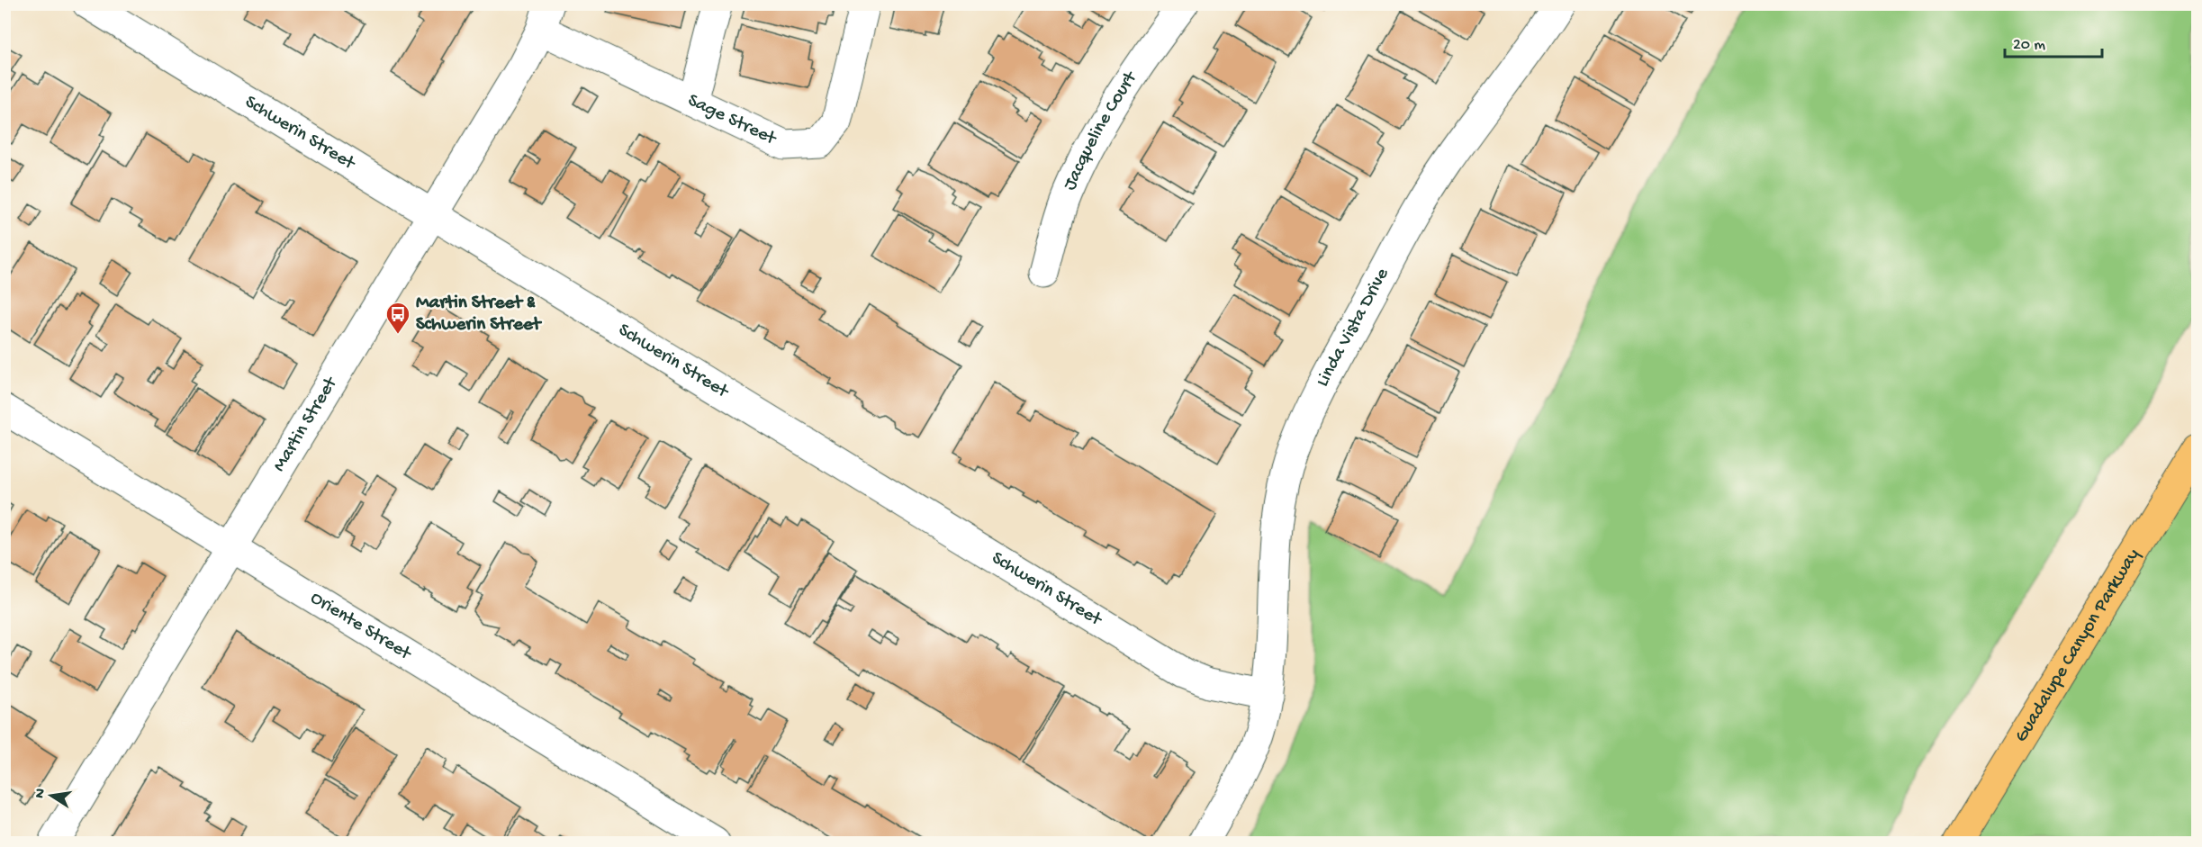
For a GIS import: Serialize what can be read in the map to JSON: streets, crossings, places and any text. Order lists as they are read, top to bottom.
{
  "streets": {
    "main road": ["Guadalupe Canyon Parkway"],
    "street": [
      "Sage Street",
      "Jacqueline Court",
      "Schwerin Street",
      "Linda Vista Drive",
      "Martin Street",
      "Oriente Street"
    ]
  },
  "crossings": [
    ["Sage Street", "Martin Street"],
    ["Schwerin Street", "Linda Vista Drive"],
    ["Schwerin Street", "Martin Street"],
    ["Martin Street", "Oriente Street"]
  ],
  "places": {
    "bus stop": ["Martin Street & Schwerin Street"]
  },
  "scale_bar": "20 m",
  "north": "left"
}
